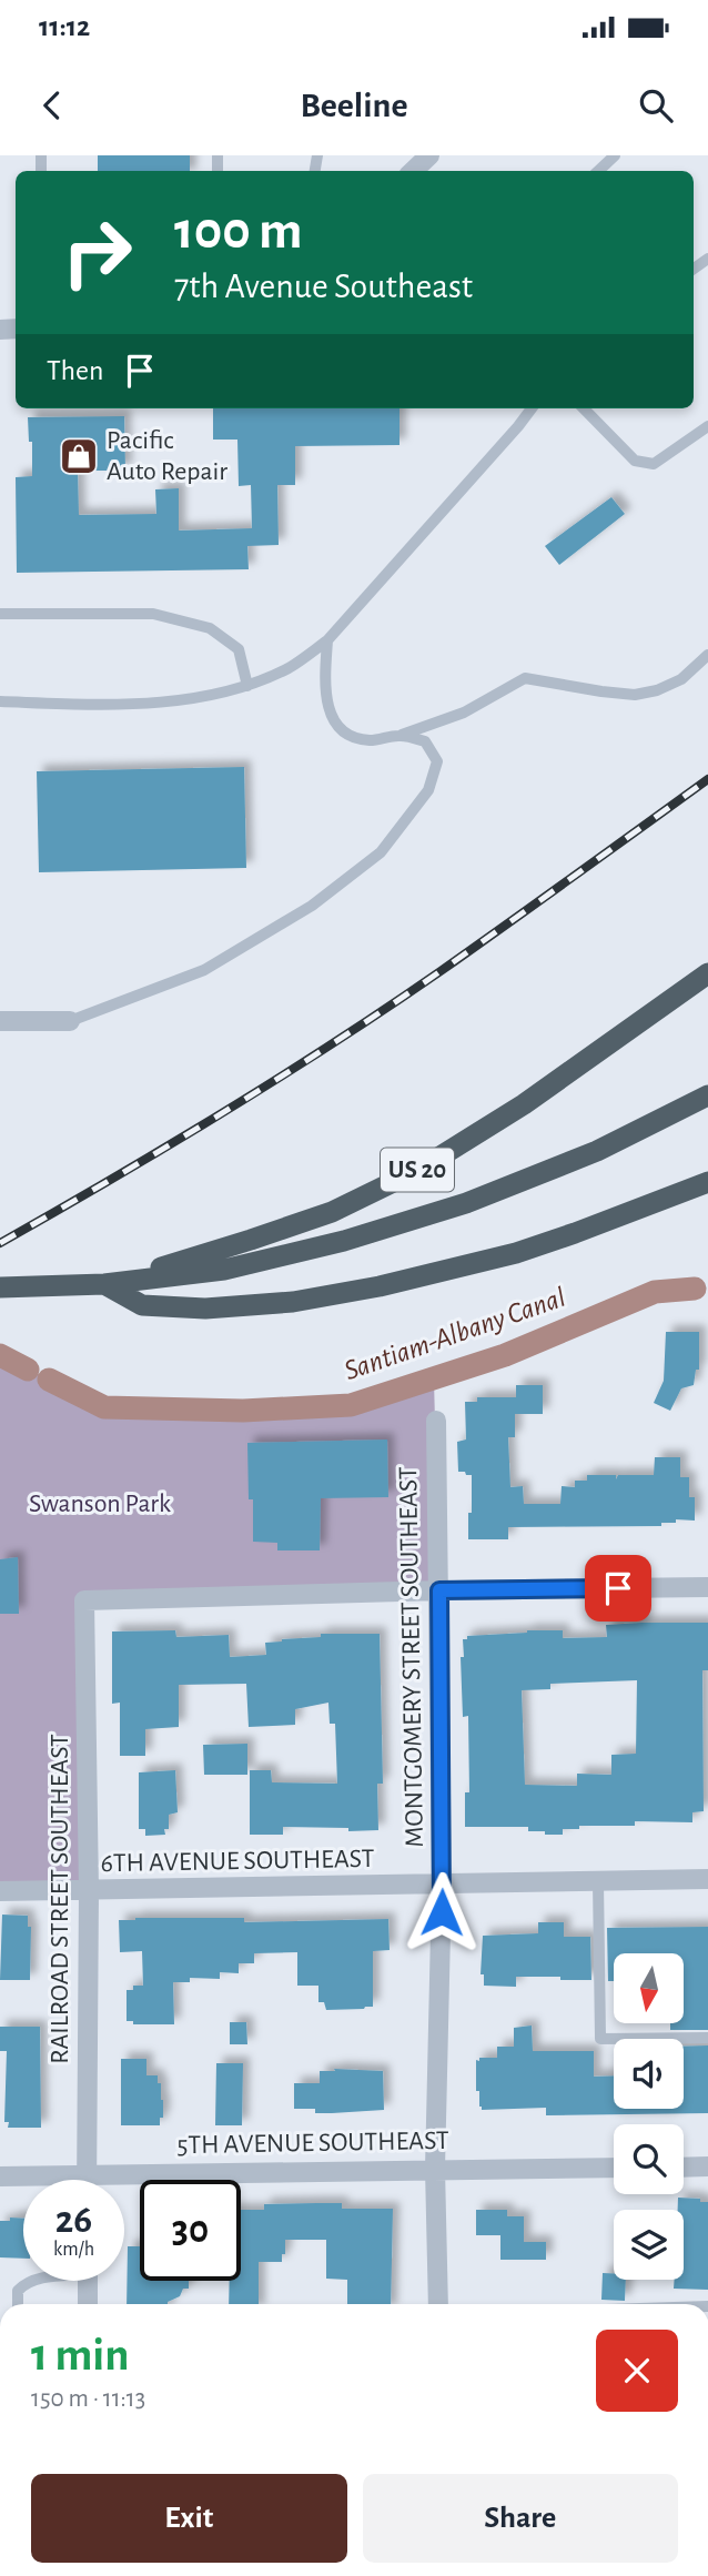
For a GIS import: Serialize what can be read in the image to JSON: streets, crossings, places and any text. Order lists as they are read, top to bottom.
{
  "streets": {
    "highway": ["US 20"],
    "street": [
      "MONTGOMERY STREET SOUTHEAST",
      "6TH AVENUE SOUTHEAST",
      "RAILROAD STREET SOUTHEAST",
      "5TH AVENUE SOUTHEAST"
    ]
  },
  "crossings": [
    ["MONTGOMERY STREET SOUTHEAST", "6TH AVENUE SOUTHEAST"],
    ["MONTGOMERY STREET SOUTHEAST", "RAILROAD STREET SOUTHEAST"],
    ["MONTGOMERY STREET SOUTHEAST", "5TH AVENUE SOUTHEAST"],
    ["6TH AVENUE SOUTHEAST", "RAILROAD STREET SOUTHEAST"],
    ["RAILROAD STREET SOUTHEAST", "5TH AVENUE SOUTHEAST"]
  ],
  "water": ["Santiam-Albany Canal"],
  "parks": ["Swanson Park"],
  "places": {
    "shop": ["Pacific Auto Repair"]
  },
  "north": "bottom",
  "page": {
    "status": "11:12",
    "header": "Beeline",
    "turn": ["100 m", "7th Avenue Southeast"],
    "then": "Then",
    "speed": "26 km/h",
    "limit": "30",
    "heading": ["1 min", "150 m · 11:13"],
    "buttons": ["Exit", "Share"]
  }
}
